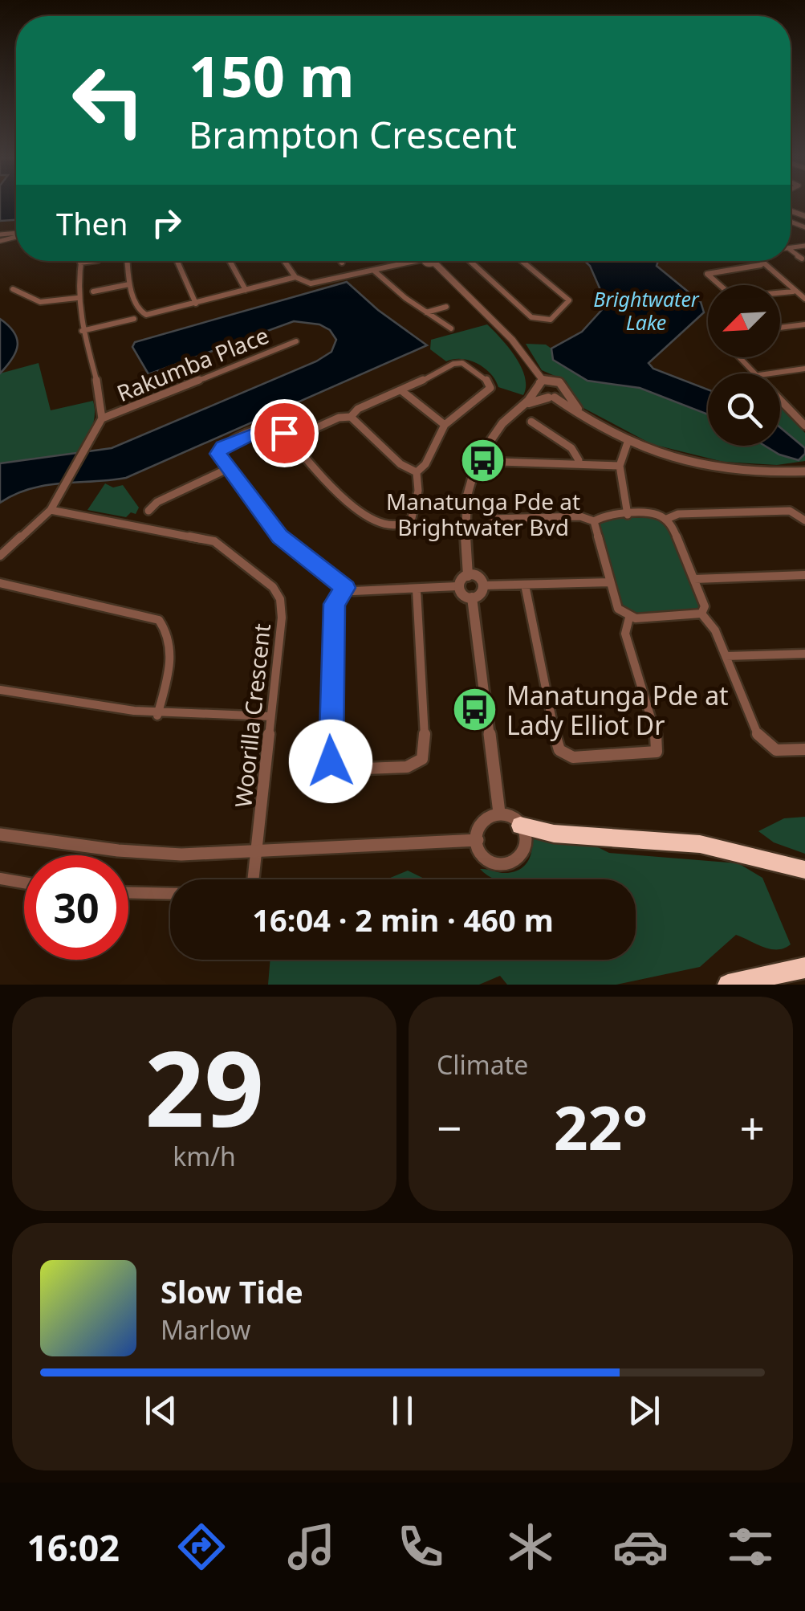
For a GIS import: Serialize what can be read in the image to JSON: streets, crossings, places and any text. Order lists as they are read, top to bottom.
{
  "streets": {
    "street": ["Rakumba Place", "Woorilla Crescent"]
  },
  "water": ["Brightwater Lake"],
  "places": {
    "bus stop": ["Manatunga Pde at Brightwater Bvd", "Manatunga Pde at Lady Elliot Dr"]
  },
  "north": "bottom left",
  "page": {
    "turn": ["150 m", "Brampton Crescent"],
    "then": "Then",
    "limit": "30",
    "trip": "16:04 · 2 min · 460 m",
    "tile": [
      ["29", "km/h"],
      "Climate"
    ],
    "heat": ["−", "22°", "+"],
    "song": ["Slow Tide", "Marlow"],
    "tabs": "16:02"
  }
}
